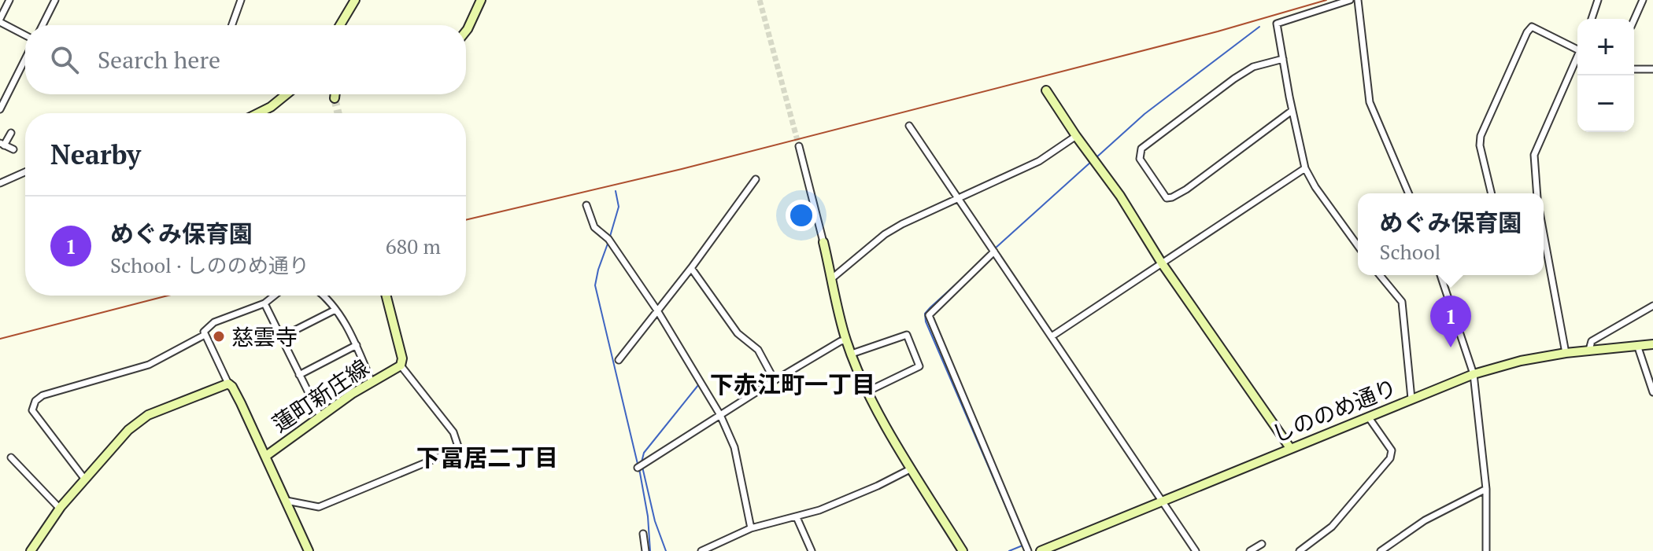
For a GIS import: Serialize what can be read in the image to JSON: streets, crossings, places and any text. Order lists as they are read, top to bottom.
{
  "streets": {
    "main road": ["蓮町新庄線", "しののめ通り"]
  },
  "districts": ["下赤江町一丁目", "下冨居二丁目"],
  "places": ["慈雲寺"],
  "page": {
    "map_buttons": ["+", "−"],
    "search": "Search here",
    "heading": "Nearby",
    "popup": ["めぐみ保育園", "School"],
    "list": [
      {
        "mark": "1",
        "name": "めぐみ保育園",
        "note": "School · しののめ通り",
        "value": "680 m"
      }
    ],
    "pins": "1"
  }
}
